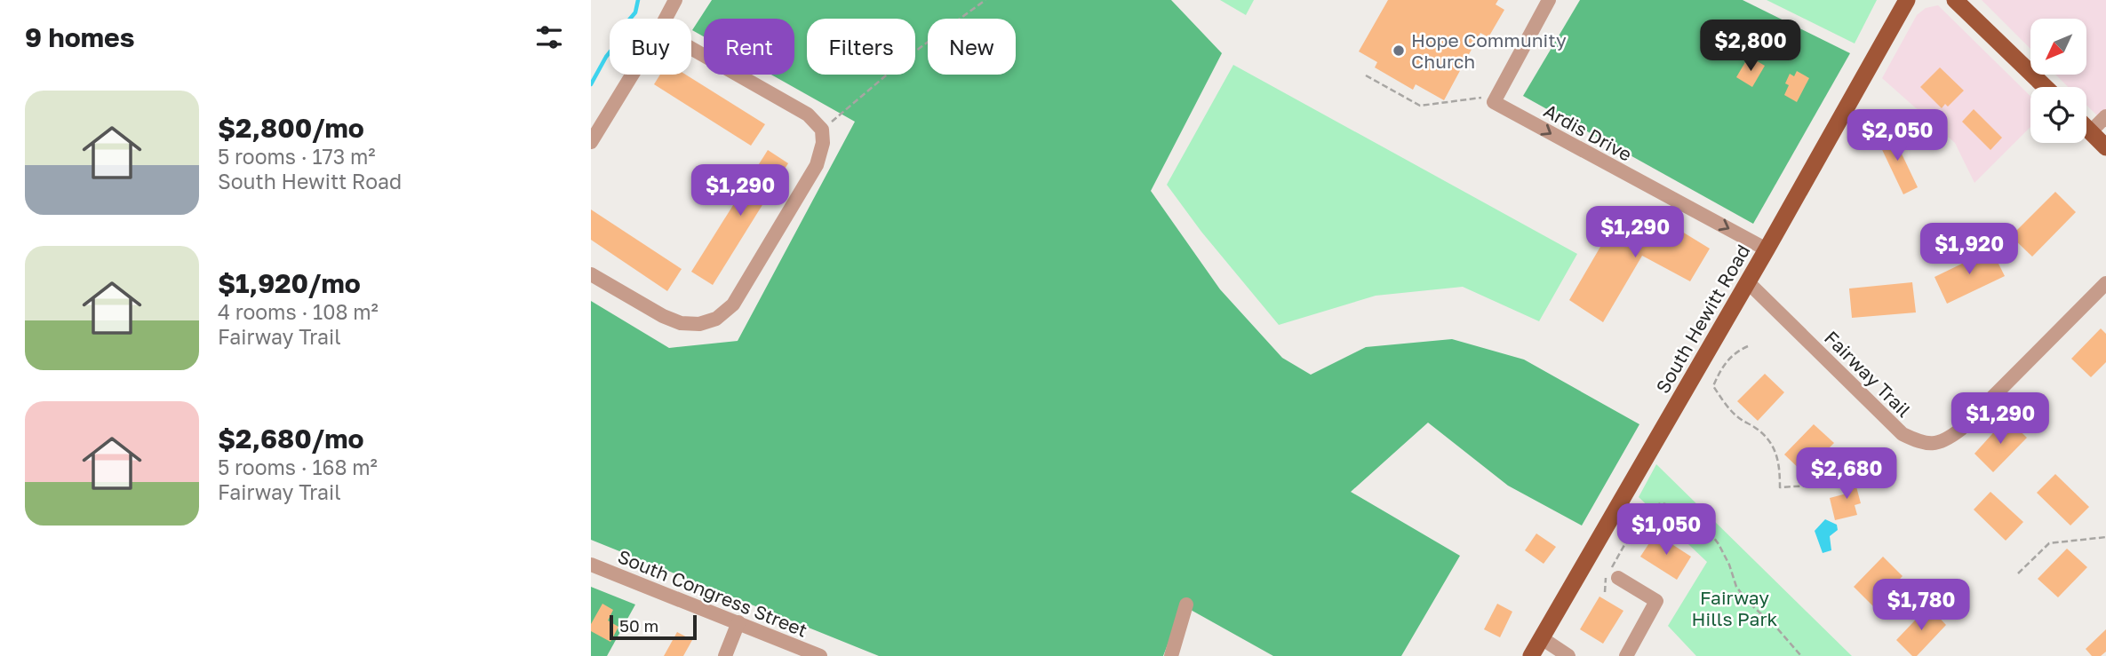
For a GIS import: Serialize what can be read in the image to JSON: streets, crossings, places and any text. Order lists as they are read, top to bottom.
{
  "streets": {
    "main road": ["South Hewitt Road"],
    "street": ["Ardis Drive", "Fairway Trail", "South Congress Street"]
  },
  "crossings": [
    ["Ardis Drive", "South Hewitt Road"],
    ["South Hewitt Road", "Fairway Trail"]
  ],
  "one_way": ["Ardis Drive"],
  "parks": ["Fairway Hills Park"],
  "places": ["Hope Community Church"],
  "scale_bar": "50 m",
  "north": "bottom left",
  "page": {
    "heading": "9 homes",
    "chip": [
      "Buy",
      "Rent",
      "Filters",
      "New"
    ],
    "price": [
      "$2,800",
      "$2,050",
      "$1,290",
      "$1,290",
      "$1,920",
      "$1,290",
      "$2,680",
      "$1,050",
      "$1,780"
    ],
    "list": [
      {
        "name": "$2,800/mo",
        "note": "5 rooms · 173 m² · South Hewitt Road"
      },
      {
        "name": "$1,920/mo",
        "note": "4 rooms · 108 m² · Fairway Trail"
      },
      {
        "name": "$2,680/mo",
        "note": "5 rooms · 168 m² · Fairway Trail"
      }
    ],
    "scale": "50 m"
  }
}
